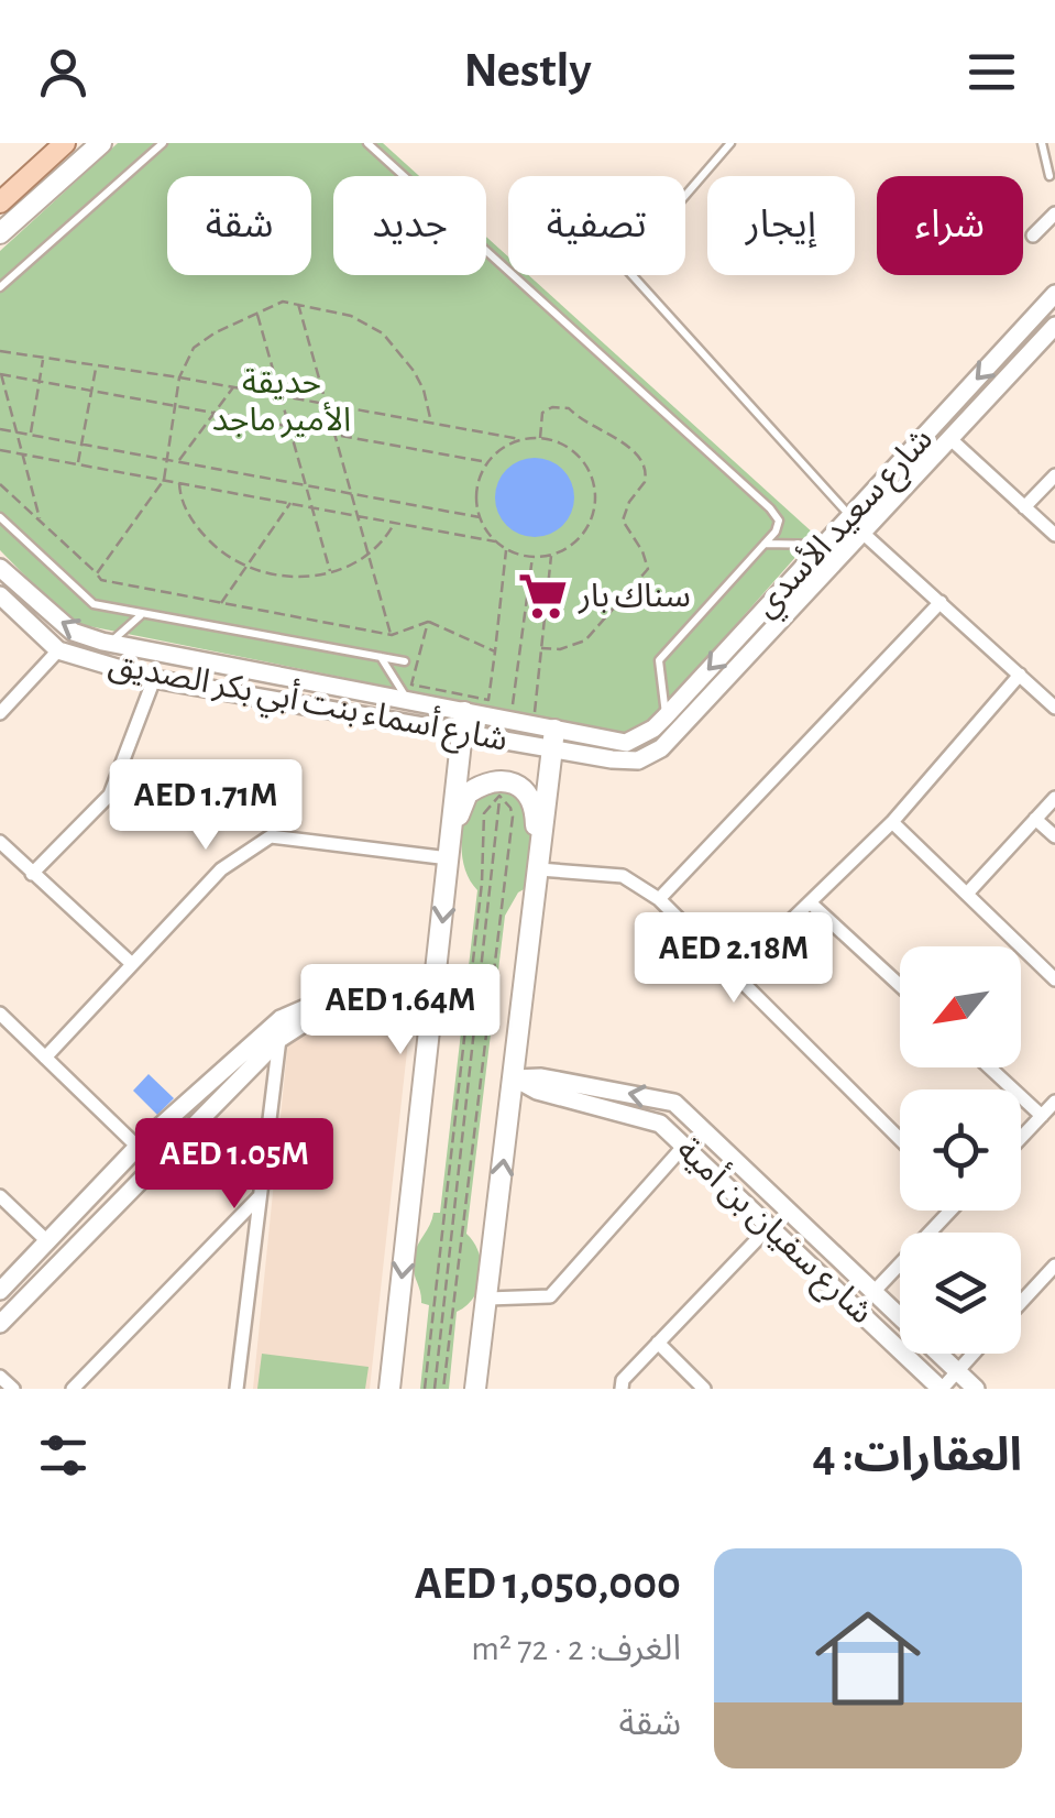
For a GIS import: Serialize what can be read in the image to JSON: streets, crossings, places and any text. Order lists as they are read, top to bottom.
{
  "streets": {
    "street": ["شارع سعيد الأسدي", "شارع أسماء بنت أبي بكر الصديق", "شارع سفيان بن أمية"]
  },
  "crossings": [
    ["شارع سعيد الأسدي", "شارع أسماء بنت أبي بكر الصديق"]
  ],
  "parks": ["حديقة الأمير ماجد"],
  "places": {
    "supermarket": ["سناك بار"]
  },
  "north": "bottom left",
  "page": {
    "header": "Nestly",
    "chip": [
      "شراء",
      "إيجار",
      "تصفية",
      "جديد",
      "شقة"
    ],
    "price": [
      "AED 1.71M",
      "AED 2.18M",
      "AED 1.64M",
      "AED 1.05M"
    ],
    "heading": "العقارات: 4",
    "list": [
      {
        "name": "AED 1,050,000",
        "note": "الغرف: 2 · 72 m² · شقة"
      }
    ]
  }
}
